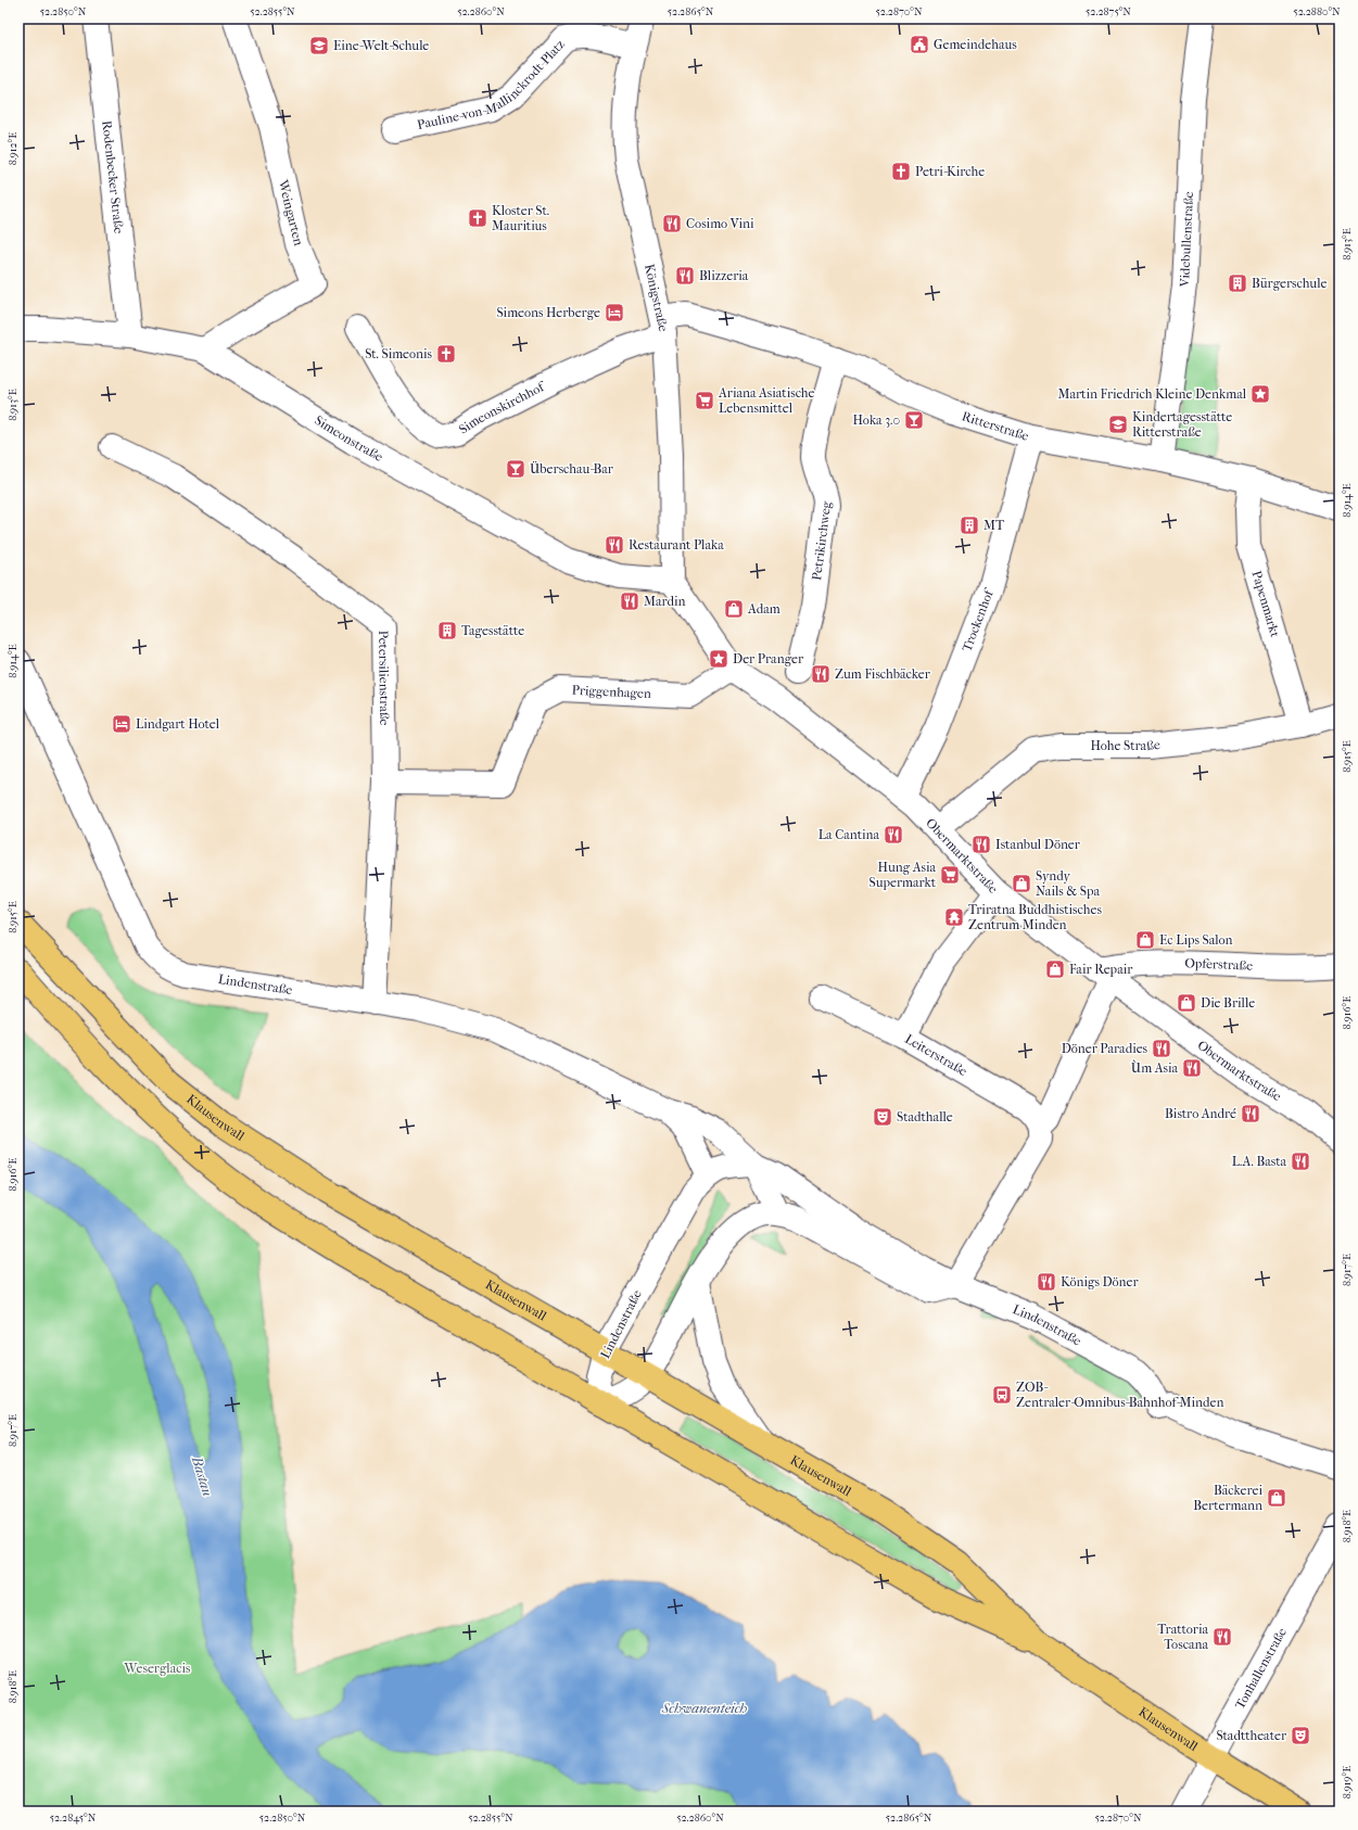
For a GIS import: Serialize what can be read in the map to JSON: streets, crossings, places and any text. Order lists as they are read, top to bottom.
{
  "streets": {
    "main road": ["Klausenwall"],
    "street": [
      "Pauline-von-Mallinckrodt-Platz",
      "Rodenbecker Straße",
      "Weingarten",
      "Videbullenstraße",
      "Königstraße",
      "Simeonskirchhof",
      "Ritterstraße",
      "Simeonstraße",
      "Petrikirchweg",
      "Papenmarkt",
      "Trockenhof",
      "Petersilienstraße",
      "Priggenhagen",
      "Hohe Straße",
      "Obermarktstraße",
      "Opferstraße",
      "Lindenstraße",
      "Leiterstraße",
      "Tonhallenstraße"
    ]
  },
  "crossings": [
    ["Pauline-von-Mallinckrodt-Platz", "Königstraße"],
    ["Rodenbecker Straße", "Simeonstraße"],
    ["Weingarten", "Simeonstraße"],
    ["Videbullenstraße", "Ritterstraße"],
    ["Königstraße", "Simeonskirchhof"],
    ["Königstraße", "Ritterstraße"],
    ["Königstraße", "Simeonstraße"],
    ["Königstraße", "Obermarktstraße"],
    ["Simeonskirchhof", "Ritterstraße"],
    ["Ritterstraße", "Petrikirchweg"],
    ["Ritterstraße", "Papenmarkt"],
    ["Ritterstraße", "Trockenhof"],
    ["Simeonstraße", "Obermarktstraße"],
    ["Papenmarkt", "Hohe Straße"],
    ["Trockenhof", "Obermarktstraße"],
    ["Petersilienstraße", "Priggenhagen"],
    ["Petersilienstraße", "Lindenstraße"],
    ["Priggenhagen", "Obermarktstraße"],
    ["Hohe Straße", "Obermarktstraße"],
    ["Obermarktstraße", "Opferstraße"],
    ["Lindenstraße", "Klausenwall"],
    ["Klausenwall", "Tonhallenstraße"]
  ],
  "water": ["Bastau", "Schwanenteich"],
  "parks": ["Weserglacis"],
  "places": {
    "public building": ["Gemeindehaus"],
    "school or university": ["Eine-Welt-Schule", "Kindertagesstätte Ritterstraße"],
    "church": ["Petri-Kirche", "Kloster St. Mauritius", "St. Simeonis"],
    "restaurant": [
      "Cosimo Vini",
      "Blizzeria",
      "Restaurant Plaka",
      "Mardin",
      "Zum Fischbäcker",
      "La Cantina",
      "Istanbul Döner",
      "Döner Paradies",
      "Ùm Asia",
      "Bistro André",
      "L.A. Basta",
      "Königs Döner",
      "Trattoria Toscana"
    ],
    "building": ["Bürgerschule", "MT", "Tagesstätte"],
    "hotel": ["Simeons Herberge", "Lindgart Hotel"],
    "place": ["Martin Friedrich Kleine Denkmal", "Der Pranger"],
    "supermarket": ["Ariana Asiatische Lebensmittel", "Hung Asia Supermarkt"],
    "bar": ["Hoka 3.0", "Überschau-Bar"],
    "shop": [
      "Adam",
      "Syndy Nails & Spa",
      "Ec Lips Salon",
      "Fair Repair",
      "Die Brille",
      "Bäckerei Bertermann"
    ],
    "temple": ["Triratna Buddhistisches Zentrum Minden"],
    "theatre": ["Stadthalle", "Stadttheater"],
    "bus stop": ["ZOB- Zentraler-Omnibus-Bahnhof-Minden"]
  },
  "coordinates": [
    "52.2850°N",
    "52.2855°N",
    "52.2860°N",
    "52.2865°N",
    "52.2870°N",
    "52.2875°N",
    "52.2880°N",
    "8.912°E",
    "8.913°E",
    "8.914°E",
    "8.915°E",
    "8.916°E",
    "8.917°E",
    "8.918°E",
    "8.919°E",
    "52.2845°N"
  ]
}
